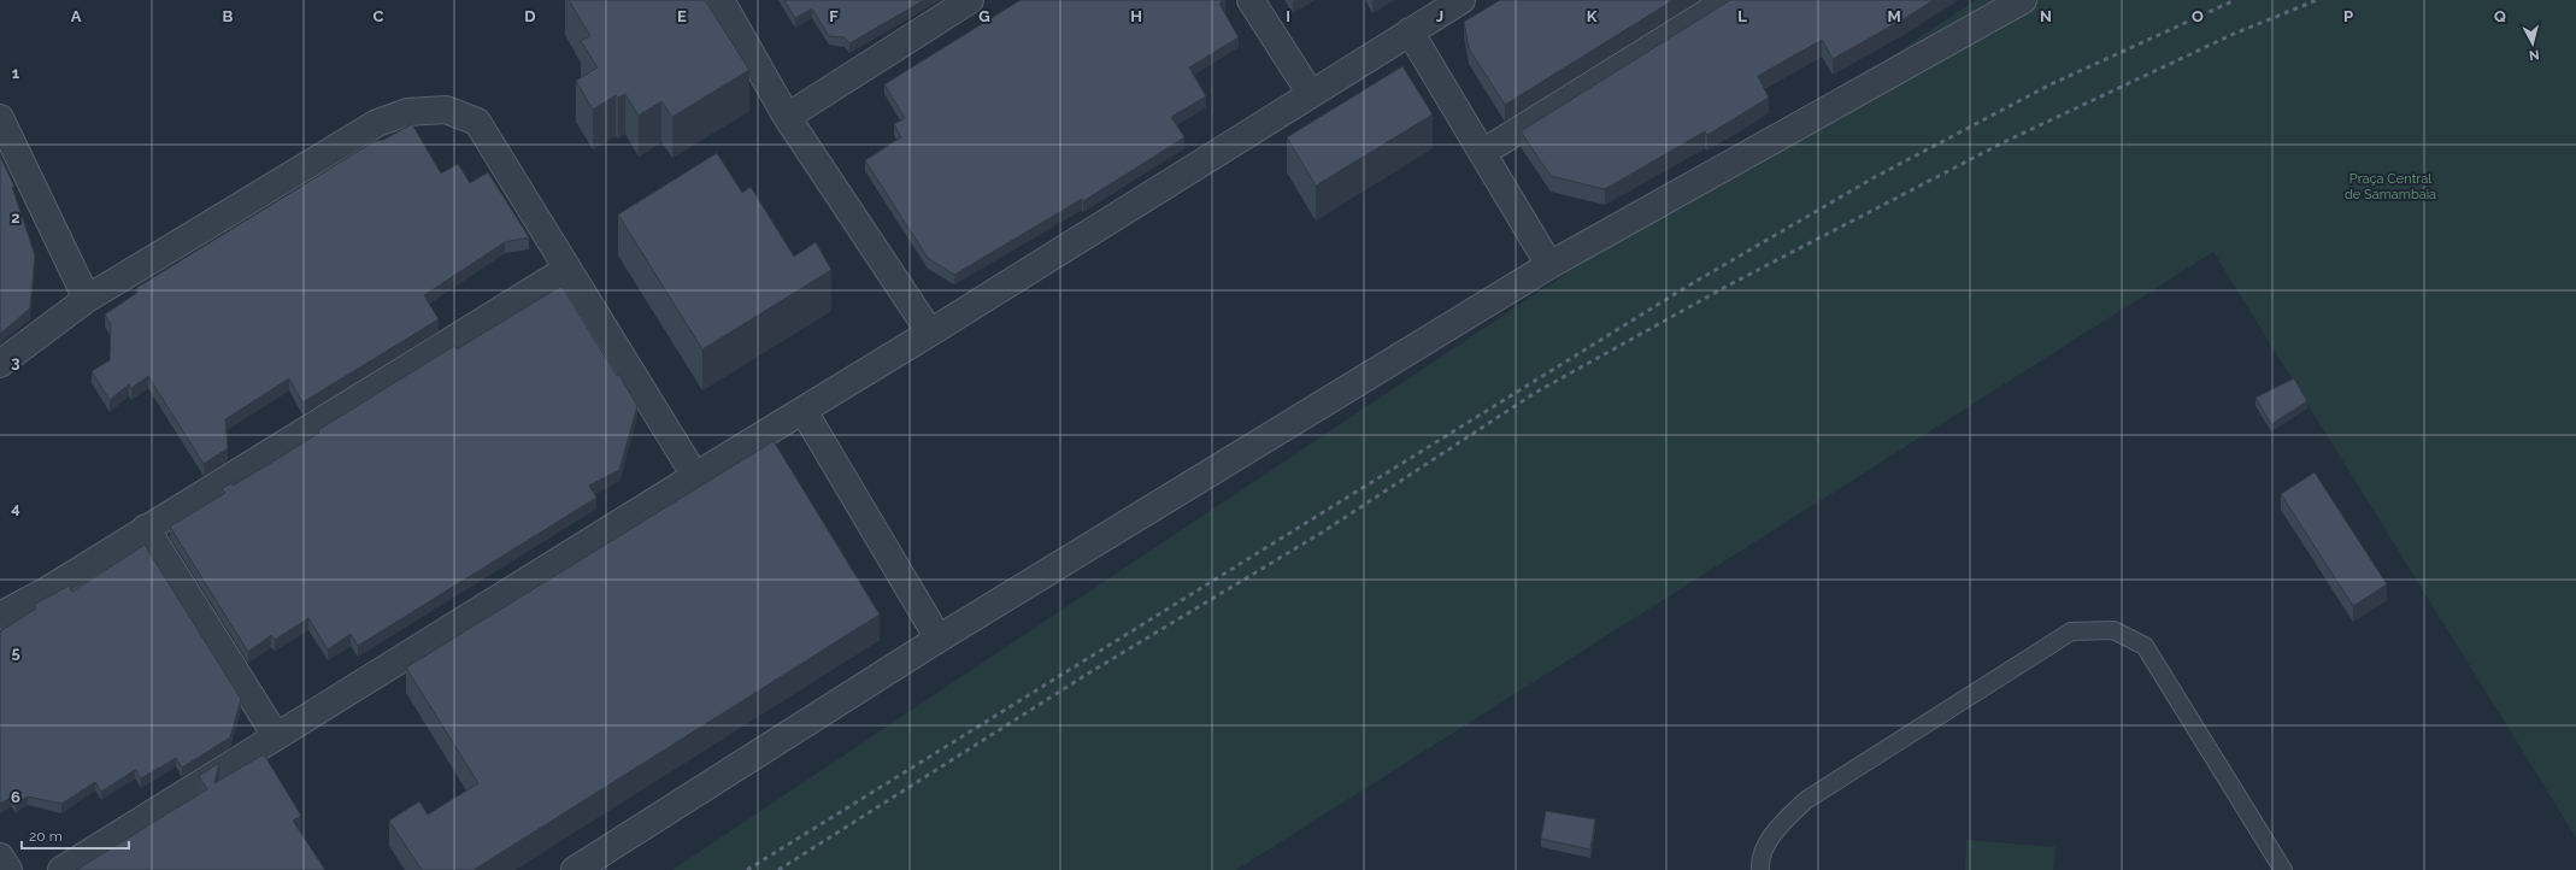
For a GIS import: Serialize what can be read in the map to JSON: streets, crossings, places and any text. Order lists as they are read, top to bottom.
{
  "parks": ["Praça Central de Samambaia"],
  "scale_bar": "20 m",
  "north": "bottom",
  "grid": {
    "columns": [
      "A",
      "B",
      "C",
      "D",
      "E",
      "F",
      "G",
      "H",
      "I",
      "J",
      "K",
      "L",
      "M",
      "N",
      "O",
      "P",
      "Q"
    ],
    "rows": [
      "1",
      "2",
      "3",
      "4",
      "5",
      "6"
    ]
  }
}
